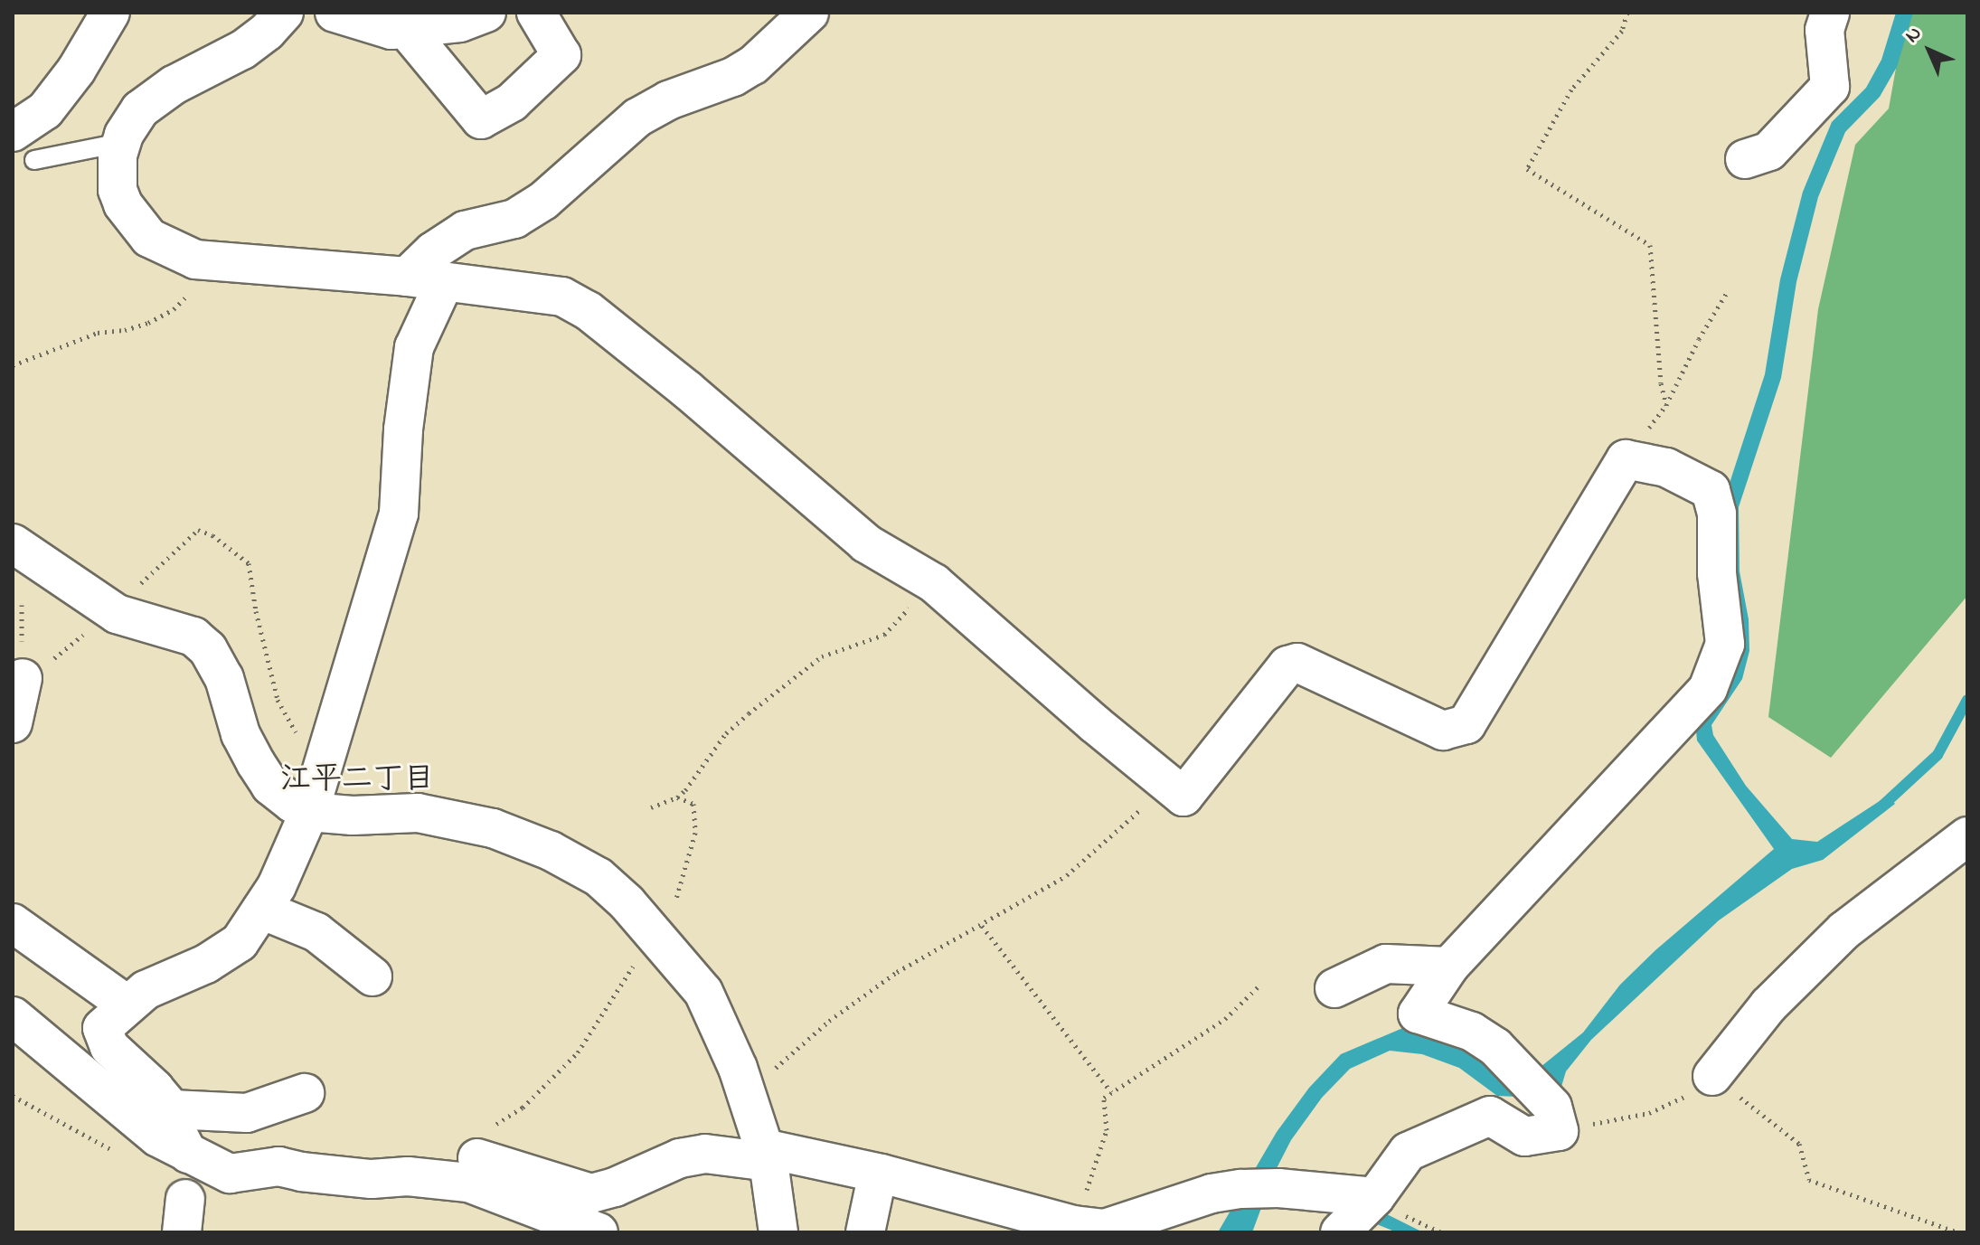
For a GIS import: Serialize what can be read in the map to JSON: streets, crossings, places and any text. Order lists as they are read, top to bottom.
{
  "districts": ["江平二丁目"],
  "north": "top left"
}
